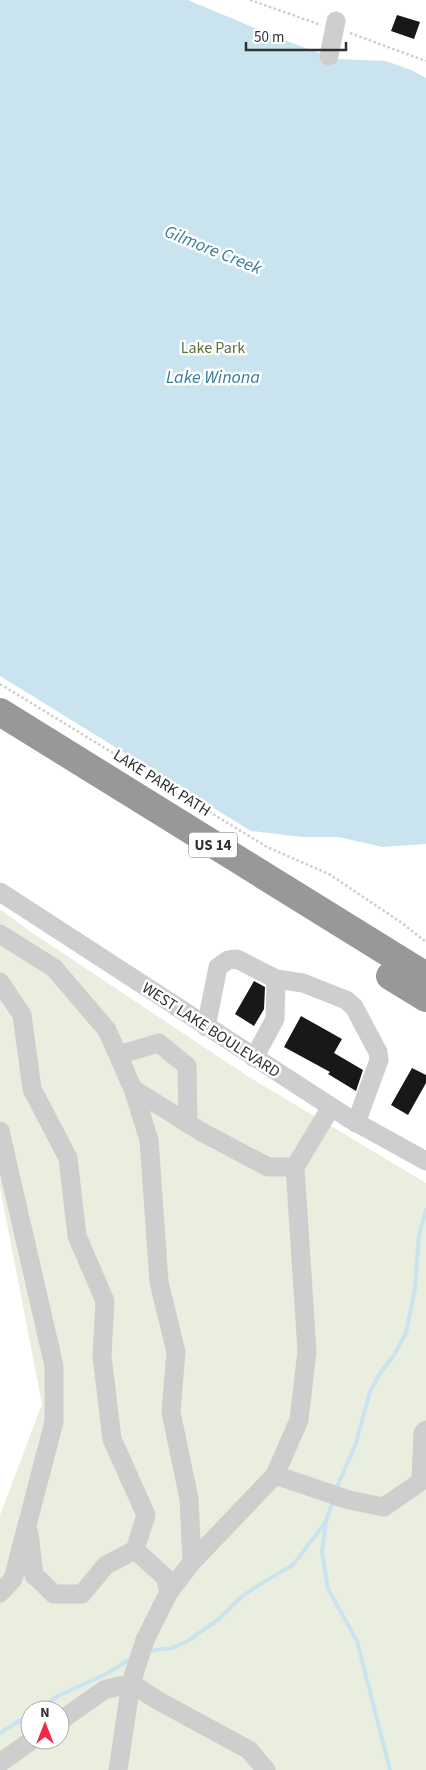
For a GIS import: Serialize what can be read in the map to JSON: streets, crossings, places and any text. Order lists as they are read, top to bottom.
{
  "streets": {
    "highway": ["US 14"],
    "street": ["WEST LAKE BOULEVARD"],
    "path": ["LAKE PARK PATH"]
  },
  "water": ["Gilmore Creek", "Lake Winona"],
  "parks": ["Lake Park"],
  "scale_bar": "50 m",
  "north": "top"
}
